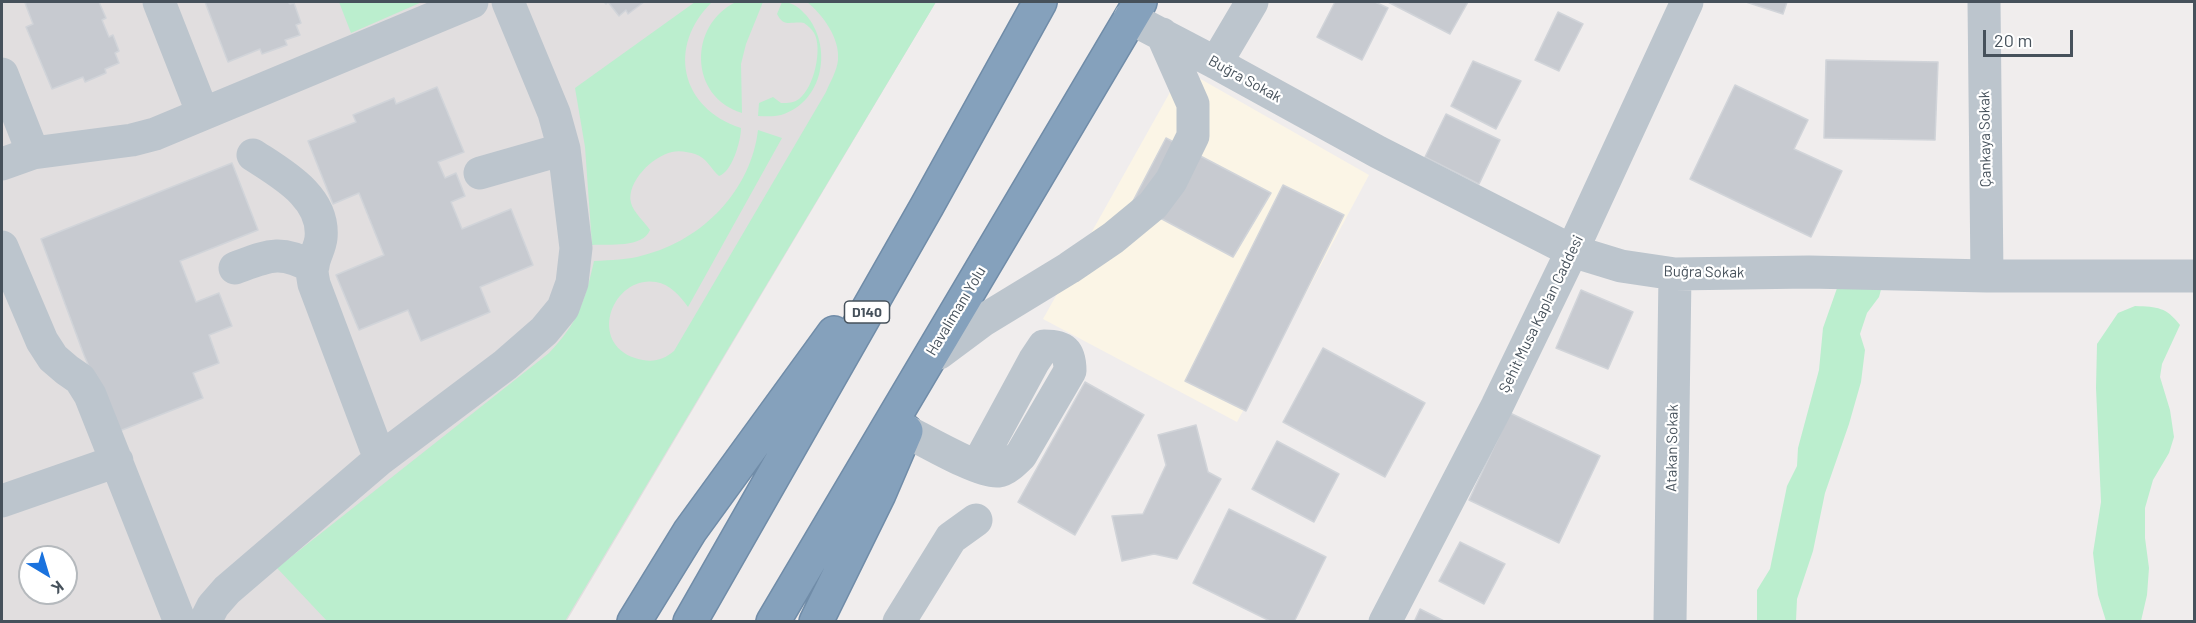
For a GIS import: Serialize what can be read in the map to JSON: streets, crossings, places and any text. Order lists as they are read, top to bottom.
{
  "streets": {
    "highway": ["Havalimanı Yolu", "D140"],
    "street": [
      "Buğra Sokak",
      "Çankaya Sokak",
      "Şehit Musa Kaplan Caddesi",
      "Atakan Sokak"
    ]
  },
  "crossings": [
    ["Buğra Sokak", "Çankaya Sokak"],
    ["Buğra Sokak", "Havalimanı Yolu"],
    ["Buğra Sokak", "Şehit Musa Kaplan Caddesi"],
    ["Buğra Sokak", "Atakan Sokak"]
  ],
  "scale_bar": "20 m",
  "north": "bottom right"
}
